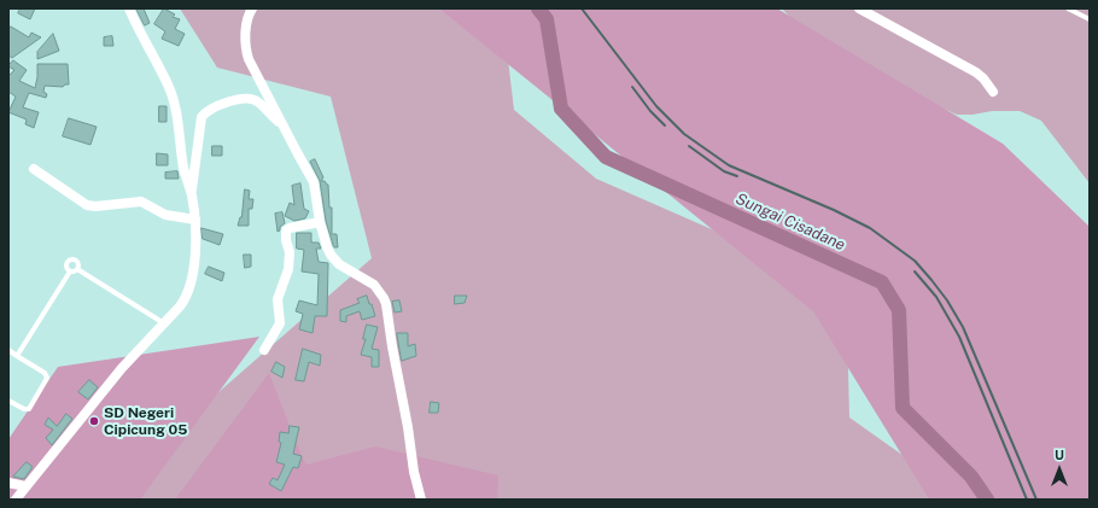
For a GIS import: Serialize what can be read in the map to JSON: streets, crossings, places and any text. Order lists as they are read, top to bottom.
{
  "water": ["Sungai Cisadane"],
  "places": ["SD Negeri Cipicung 05"],
  "north": "top"
}
